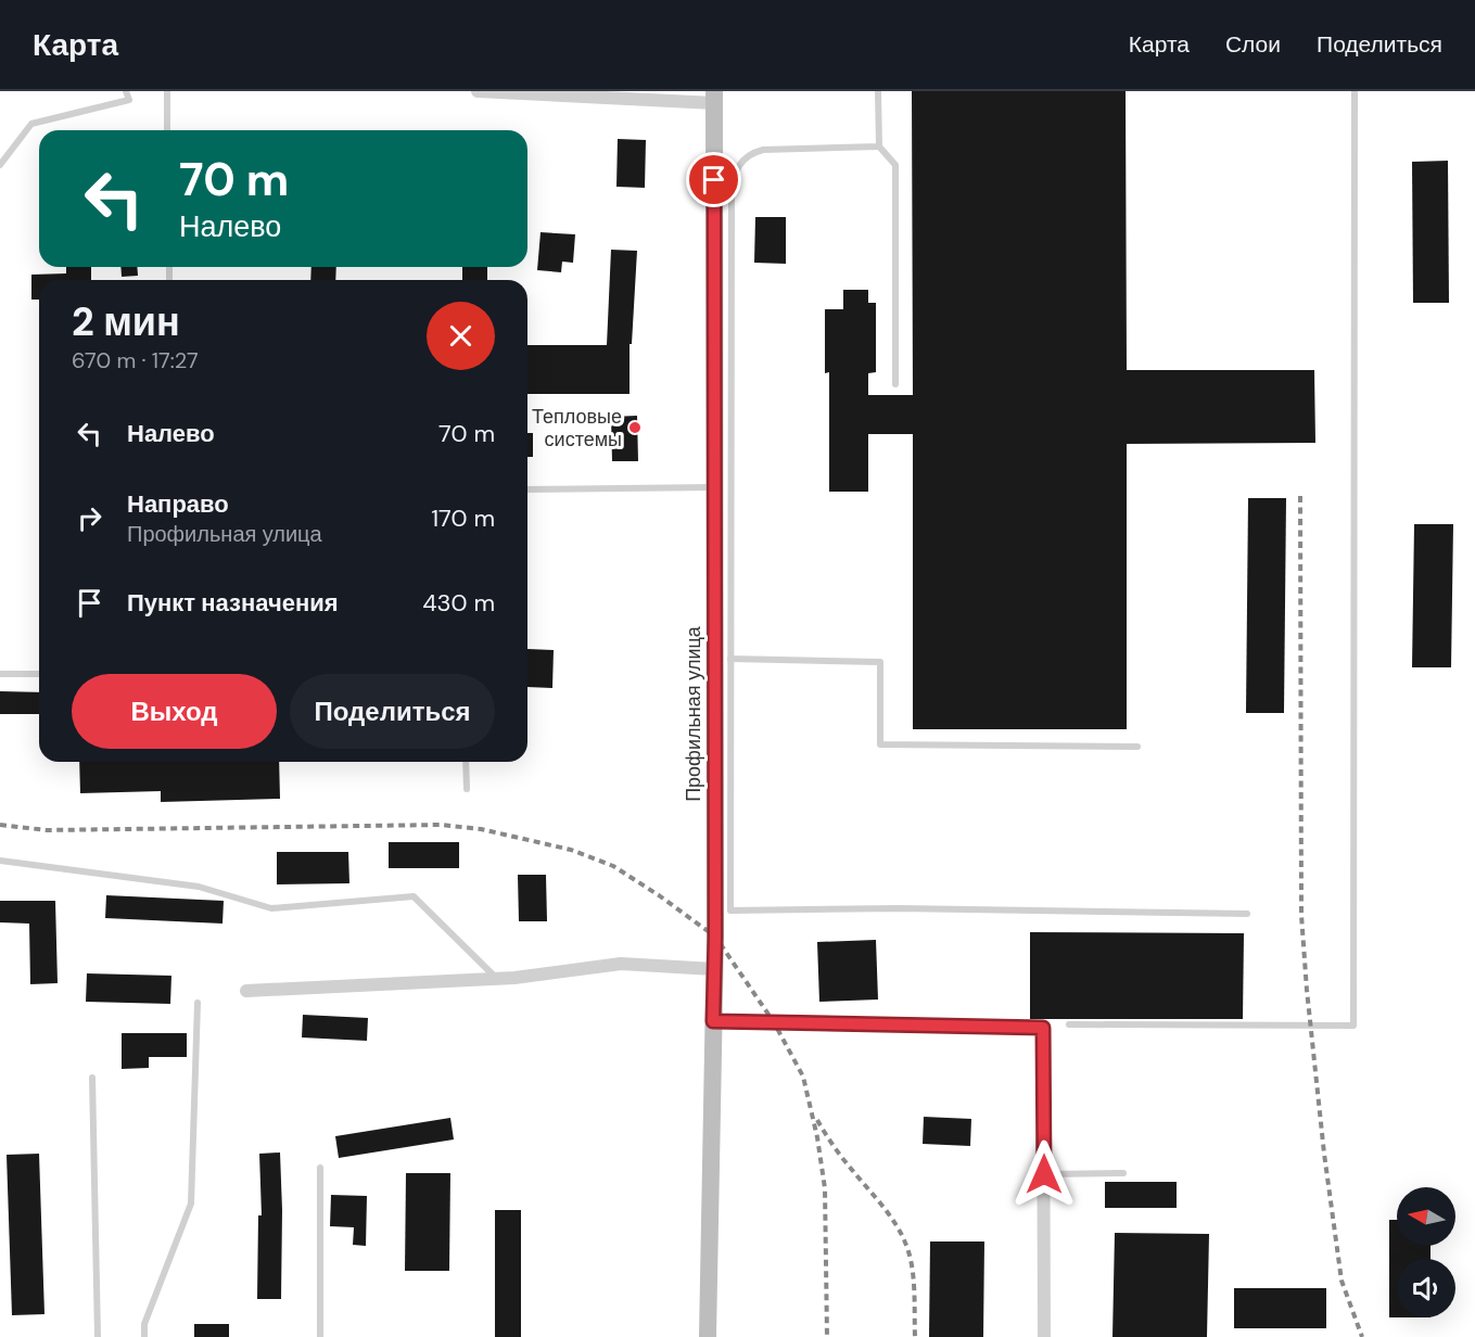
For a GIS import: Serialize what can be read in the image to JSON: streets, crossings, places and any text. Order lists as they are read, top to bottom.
{
  "streets": {
    "street": ["Профильная улица"]
  },
  "places": ["Тепловые системы"],
  "north": "left",
  "page": {
    "header": "Карта",
    "nav": ["Карта", "Слои", "Поделиться"],
    "turn": ["70 m", "Налево"],
    "heading": ["2 мин", "670 m · 17:27"],
    "list": [
      {
        "name": "Налево",
        "value": "70 m"
      },
      {
        "name": "Направо",
        "note": "Профильная улица",
        "value": "170 m"
      },
      {
        "name": "Пункт назначения",
        "value": "430 m"
      }
    ],
    "buttons": ["Выход", "Поделиться"]
  }
}
